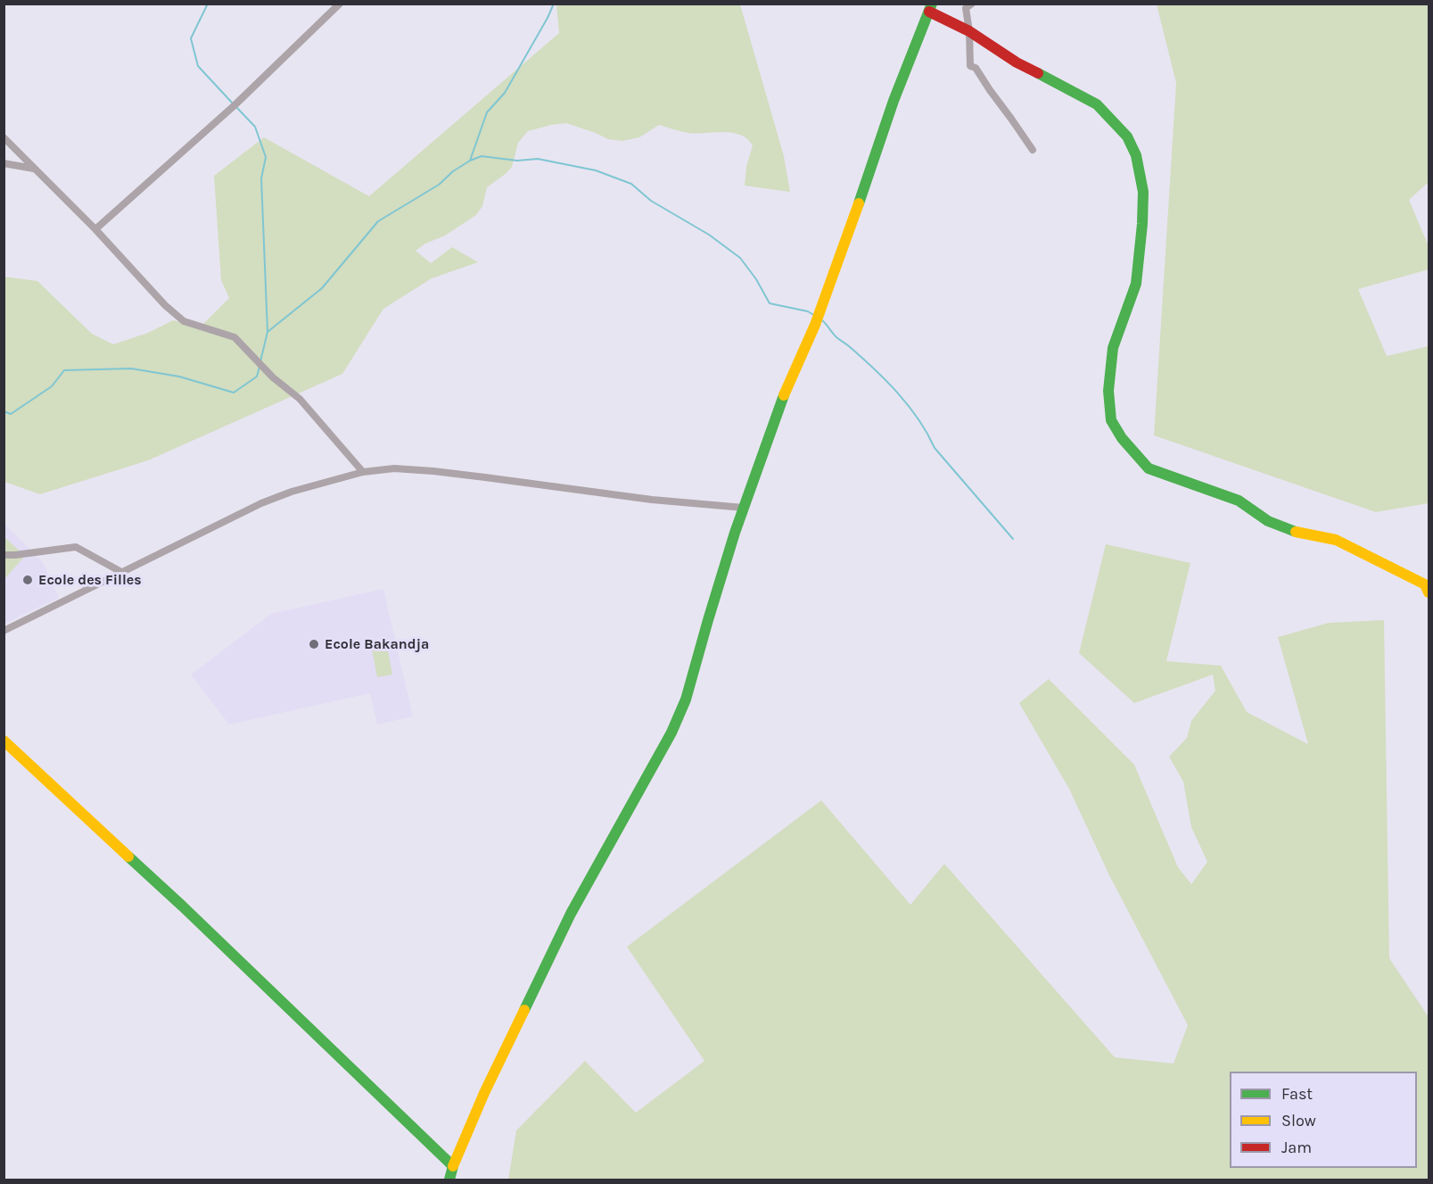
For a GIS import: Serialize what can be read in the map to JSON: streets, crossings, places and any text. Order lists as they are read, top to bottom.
{
  "places": ["Ecole des Filles", "Ecole Bakandja"],
  "legend": ["Fast", "Slow", "Jam"]
}
